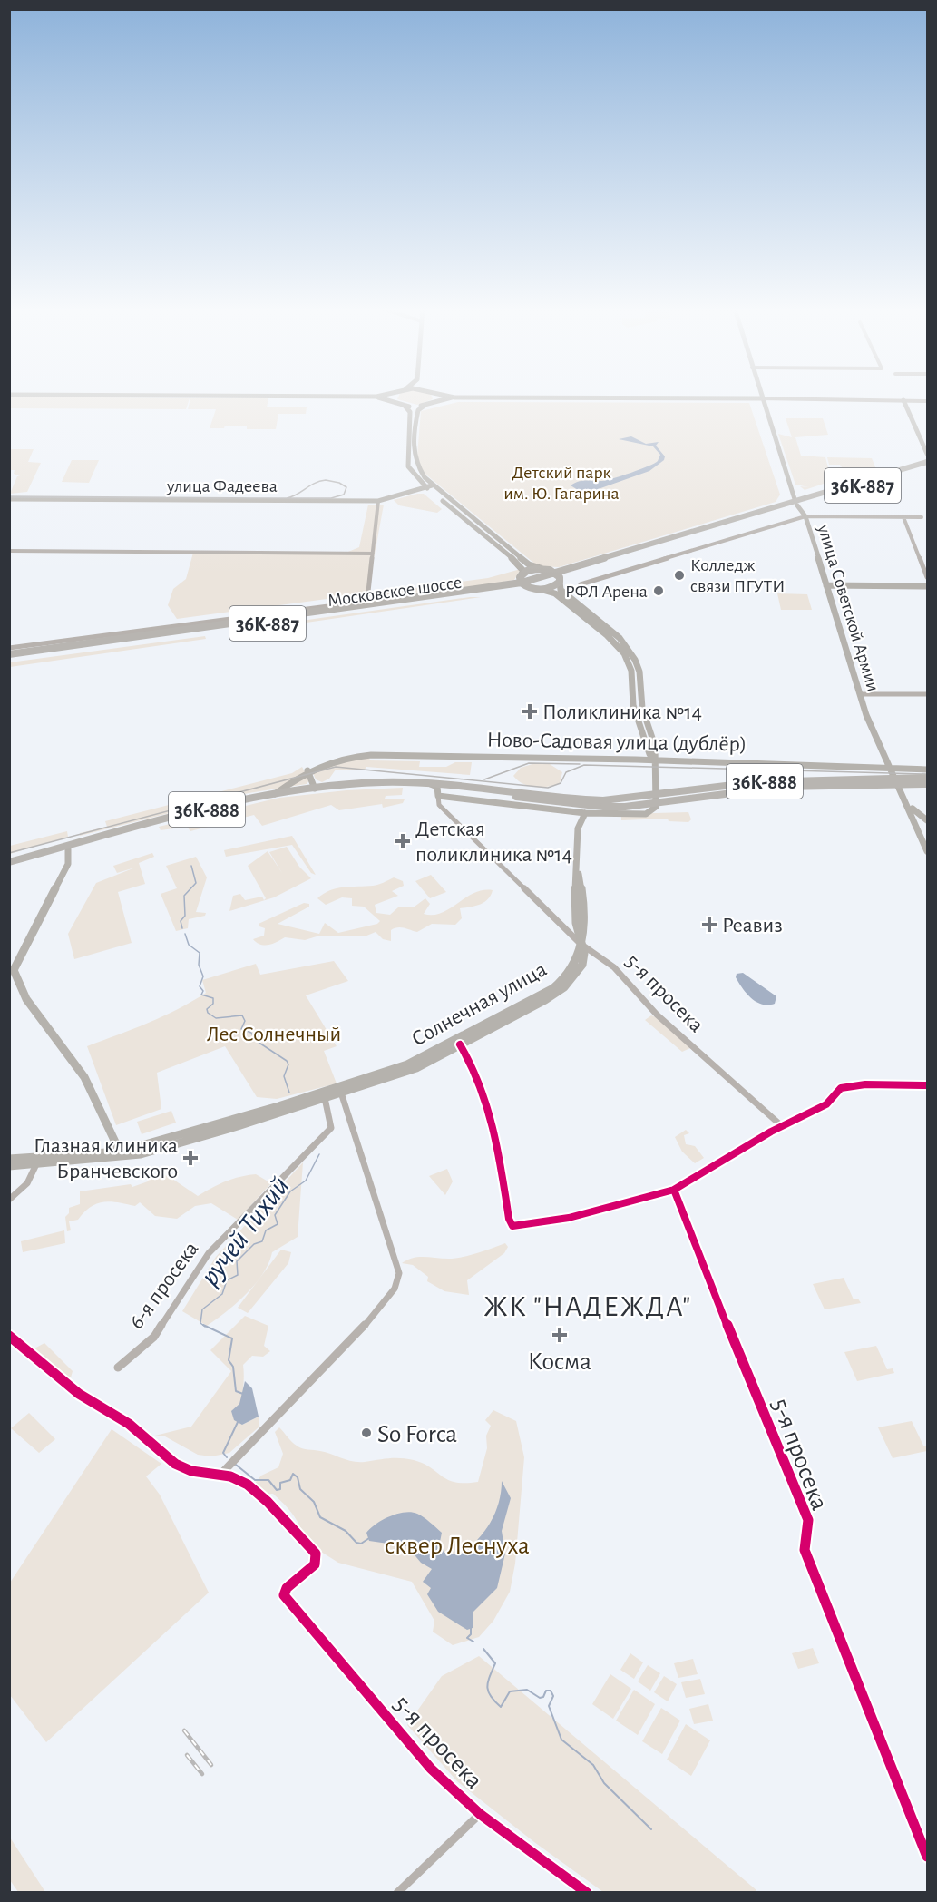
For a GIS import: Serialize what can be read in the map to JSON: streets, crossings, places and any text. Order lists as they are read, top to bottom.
{
  "streets": {
    "main road": [
      "улица Фадеева",
      "36К-887",
      "Московское шоссе",
      "улица Советской Армии",
      "Ново-Садовая улица (дублёр)",
      "36К-888",
      "Солнечная улица"
    ],
    "street": ["5-я просека", "6-я просека"]
  },
  "crossings": [
    ["Московское шоссе", "улица Советской Армии"],
    ["улица Советской Армии", "Ново-Садовая улица (дублёр)"],
    ["Ново-Садовая улица (дублёр)", "36К-888"],
    ["5-я просека", "Солнечная улица"],
    ["Солнечная улица", "6-я просека"]
  ],
  "districts": ["ЖК \"НАДЕЖДА\""],
  "water": ["ручей Тихий"],
  "parks": ["Детский парк им. Ю. Гагарина", "Лес Солнечный", "сквер Леснуха"],
  "places": {
    "other": ["Колледж связи ПГУТИ", "РФЛ Арена", "So Forca"],
    "health": [
      "Поликлиника №14",
      "Детская поликлиника №14",
      "Реавиз",
      "Глазная клиника Бранчевского",
      "Косма"
    ]
  }
}
